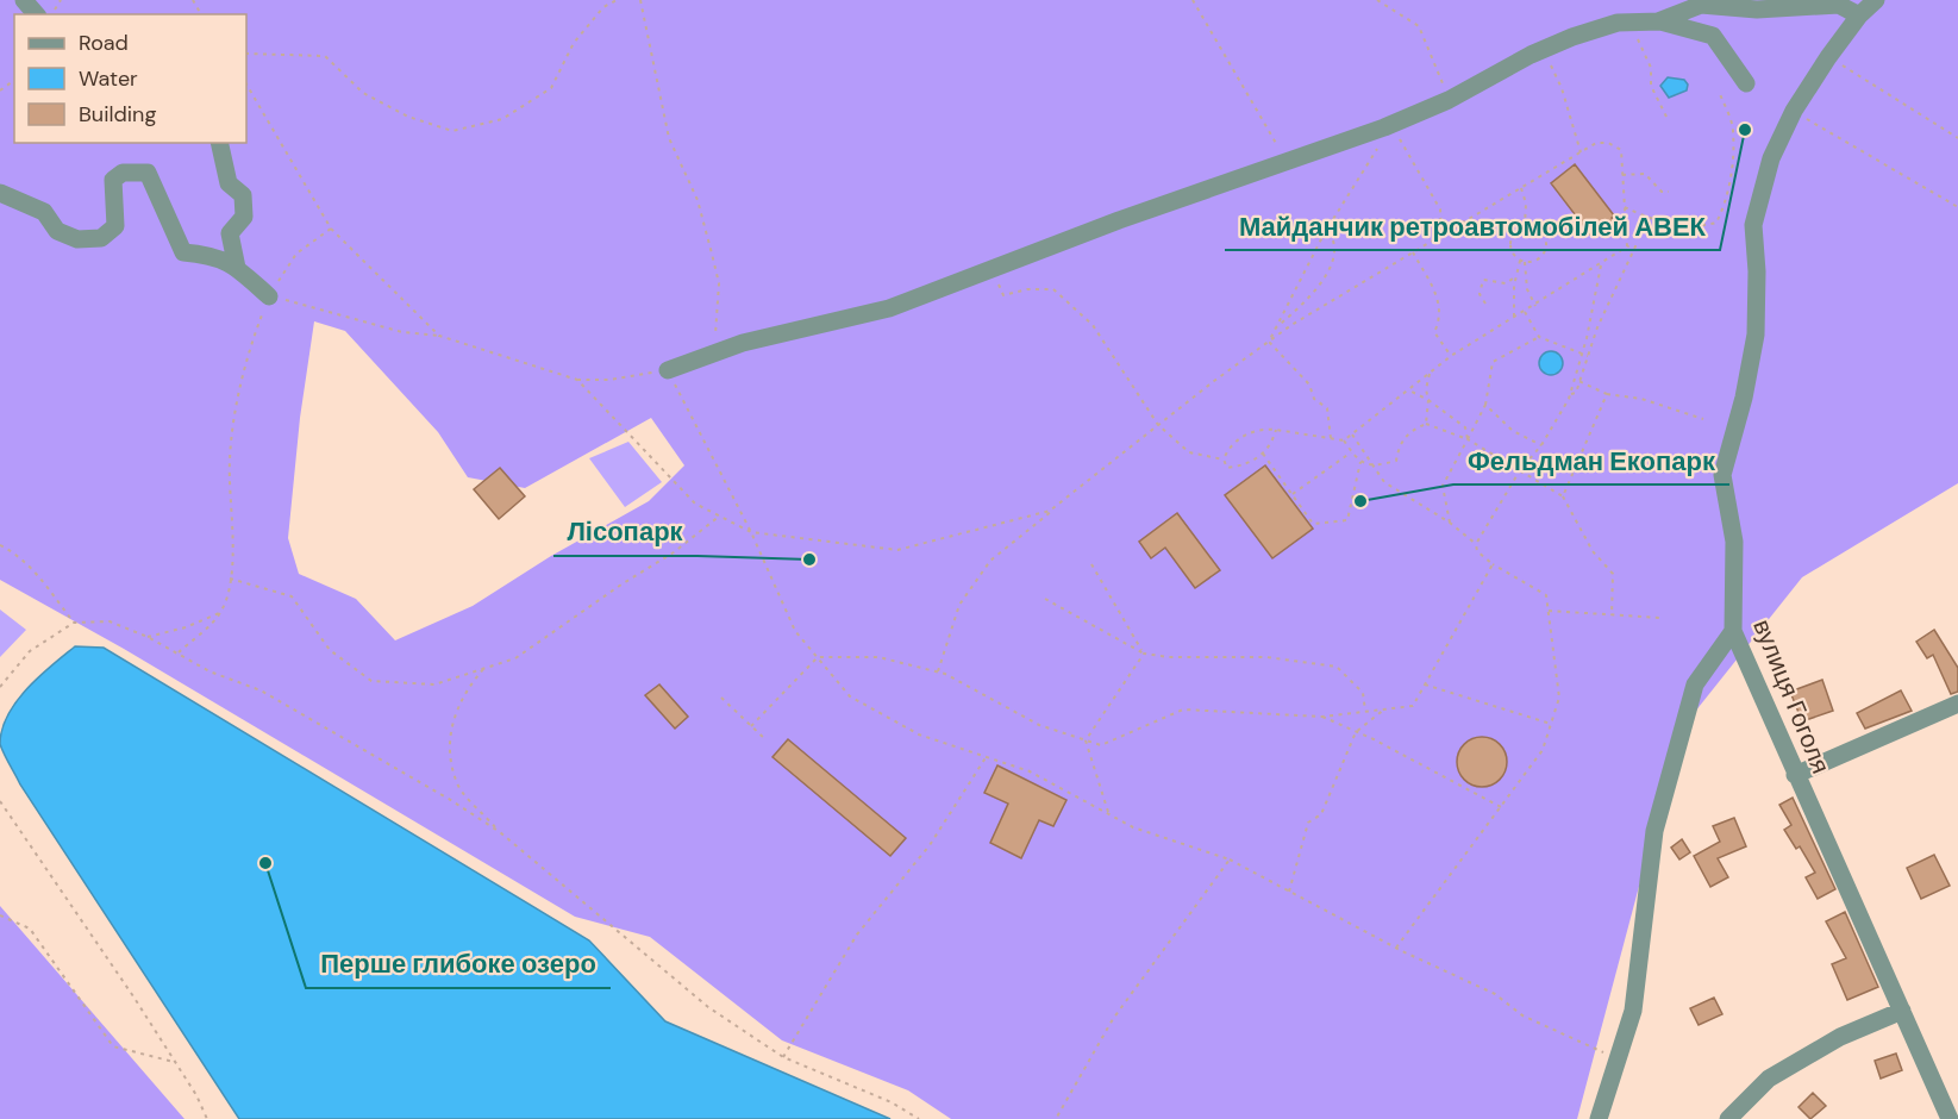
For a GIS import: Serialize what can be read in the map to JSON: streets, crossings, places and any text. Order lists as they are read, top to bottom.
{
  "streets": {
    "street": ["вулиця Гоголя"]
  },
  "places": [
    "Майданчик ретроавтомобілей АВЕК",
    "Фельдман Екопарк",
    "Лісопарк",
    "Перше глибоке озеро"
  ],
  "legend": ["Road", "Water", "Building"]
}
